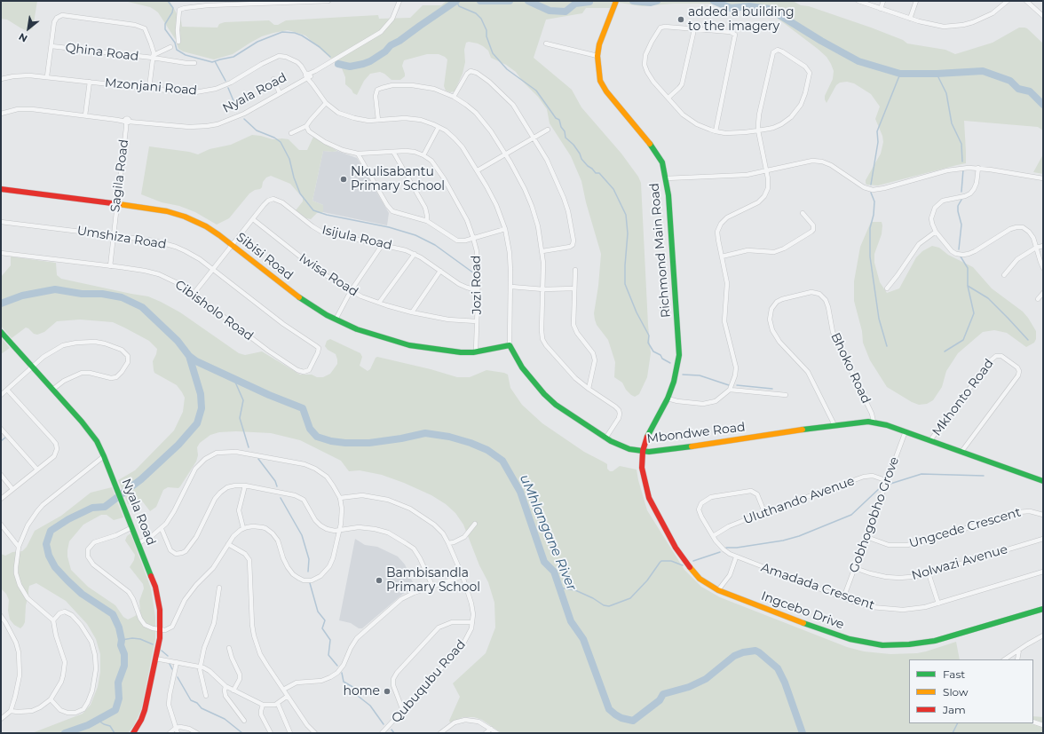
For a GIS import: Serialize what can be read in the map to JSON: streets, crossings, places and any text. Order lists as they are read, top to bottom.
{
  "streets": {
    "street": [
      "Qhina Road",
      "Mzonjani Road",
      "Nyala Road",
      "Sagila Road",
      "Umshiza Road",
      "Isijula Road",
      "Richmond Main Road",
      "Sibisi Road",
      "Iwisa Road",
      "Jozi Road",
      "Cibisholo Road",
      "Bhoko Road",
      "Mkhonto Road",
      "Mbondwe Road",
      "Uluthando Avenue",
      "Gobhogobho Grove",
      "Ungcede Crescent",
      "Nolwazi Avenue",
      "Amadada Crescent",
      "Ingcebo Drive",
      "Qubuqubu Road"
    ]
  },
  "crossings": [
    ["Mzonjani Road", "Nyala Road"],
    ["Mzonjani Road", "Mbondwe Road"],
    ["Nyala Road", "Sagila Road"],
    ["Nyala Road", "Mbondwe Road"],
    ["Sagila Road", "Umshiza Road"],
    ["Sagila Road", "Sibisi Road"],
    ["Sagila Road", "Cibisholo Road"],
    ["Umshiza Road", "Isijula Road"],
    ["Umshiza Road", "Cibisholo Road"],
    ["Isijula Road", "Sibisi Road"],
    ["Isijula Road", "Iwisa Road"],
    ["Isijula Road", "Jozi Road"],
    ["Isijula Road", "Cibisholo Road"],
    ["Richmond Main Road", "Mbondwe Road"],
    ["Richmond Main Road", "Ingcebo Drive"],
    ["Sibisi Road", "Jozi Road"],
    ["Sibisi Road", "Mbondwe Road"],
    ["Iwisa Road", "Jozi Road"],
    ["Bhoko Road", "Mbondwe Road"],
    ["Mkhonto Road", "Mbondwe Road"],
    ["Mbondwe Road", "Gobhogobho Grove"],
    ["Mbondwe Road", "Ingcebo Drive"],
    ["Uluthando Avenue", "Gobhogobho Grove"],
    ["Uluthando Avenue", "Amadada Crescent"],
    ["Gobhogobho Grove", "Ungcede Crescent"],
    ["Gobhogobho Grove", "Nolwazi Avenue"],
    ["Gobhogobho Grove", "Amadada Crescent"]
  ],
  "water": ["uMhlangane River"],
  "places": [
    "added a building to the imagery",
    "Nkulisabantu Primary School",
    "Bambisandla Primary School",
    "home"
  ],
  "legend": ["Fast", "Slow", "Jam"],
  "north": "bottom left"
}
